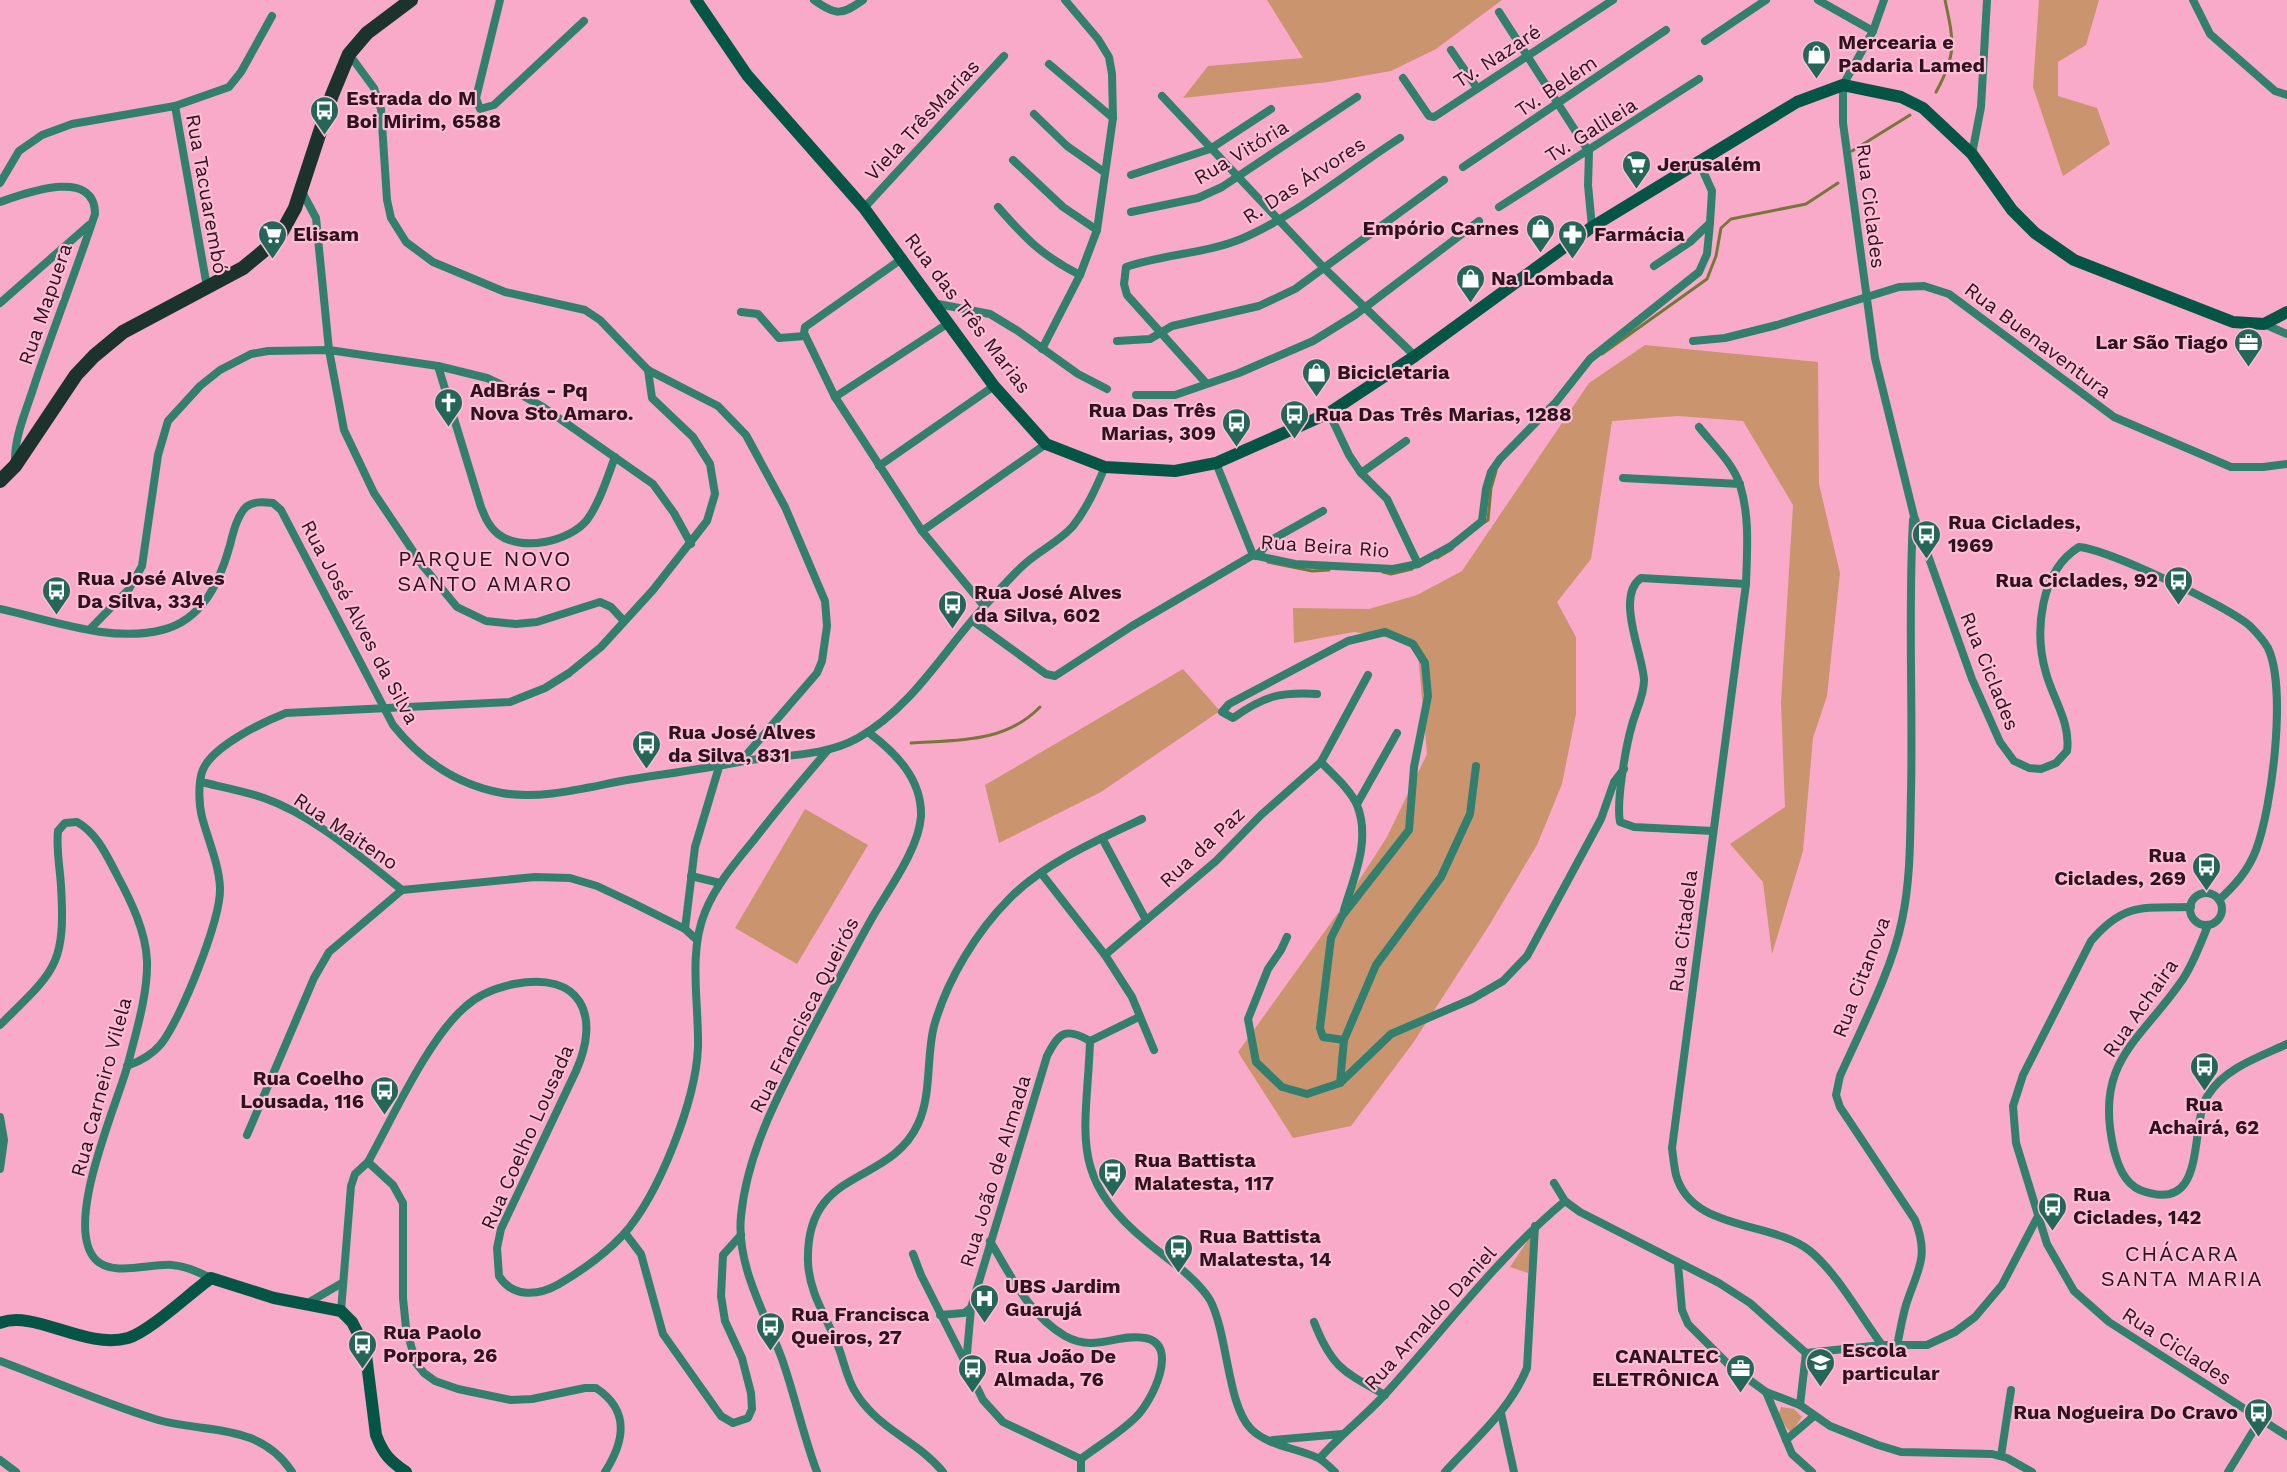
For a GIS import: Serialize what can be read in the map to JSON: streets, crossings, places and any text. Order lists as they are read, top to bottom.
{
  "streets": {
    "street": [
      "Tv. Nazaré",
      "Tv. Belém",
      "Viela TrêsMarias",
      "Tv. Galileia",
      "Rua Vitória",
      "R. Das Árvores",
      "Rua Tacuarembó",
      "Rua Ciclades",
      "Rua Mapuera",
      "Rua das Três Marias",
      "Rua Buenaventura",
      "Rua Beira Rio",
      "Rua José Alves da Silva",
      "Rua Maiteno",
      "Rua da Paz",
      "Rua Citadela",
      "Rua Citanova",
      "Rua Achaira",
      "Rua Francisca Queirós",
      "Rua Carneiro Vilela",
      "Rua Coelho Lousada",
      "Rua João de Almada",
      "Rua Arnaldo Daniel"
    ]
  },
  "crossings": [
    ["Viela TrêsMarias", "Rua das Três Marias"],
    ["Rua Ciclades", "Rua das Três Marias"],
    ["Rua Ciclades", "Rua Buenaventura"],
    ["Rua Ciclades", "Rua Citanova"],
    ["Rua Ciclades", "Rua Achaira"],
    ["Rua das Três Marias", "Rua Beira Rio"],
    ["Rua das Três Marias", "Rua José Alves da Silva"],
    ["Rua Beira Rio", "Rua José Alves da Silva"],
    ["Rua José Alves da Silva", "Rua Francisca Queirós"],
    ["Rua José Alves da Silva", "Rua Coelho Lousada"]
  ],
  "districts": ["PARQUE NOVO SANTO AMARO", "CHÁCARA SANTA MARIA"],
  "places": {
    "shop": [
      "Mercearia e Padaria Lamed",
      "Empório Carnes",
      "Na Lombada",
      "Bicicletaria"
    ],
    "bus stop": [
      "Estrada do M Boi Mirim, 6588",
      "Rua Das Três Marias, 1288",
      "Rua Das Três Marias, 309",
      "Rua Ciclades, 1969",
      "Rua Ciclades, 92",
      "Rua José Alves Da Silva, 334",
      "Rua José Alves da Silva, 602",
      "Rua José Alves da Silva, 831",
      "Rua Ciclades, 269",
      "Rua Achairá, 62",
      "Rua Coelho Lousada, 116",
      "Rua Battista Malatesta, 117",
      "Rua Ciclades, 142",
      "Rua Battista Malatesta, 14",
      "Rua Francisca Queiros, 27",
      "Rua Paolo Porpora, 26",
      "Rua João De Almada, 76",
      "Rua Nogueira Do Cravo"
    ],
    "supermarket": ["Jerusalém", "Elisam"],
    "pharmacy": ["Farmácia"],
    "office": ["Lar São Tiago", "CANALTEC ELETRÔNICA"],
    "church": ["AdBrás - Pq Nova Sto Amaro."],
    "hospital": ["UBS Jardim Guarujá"],
    "school or university": ["Escola particular"]
  }
}
